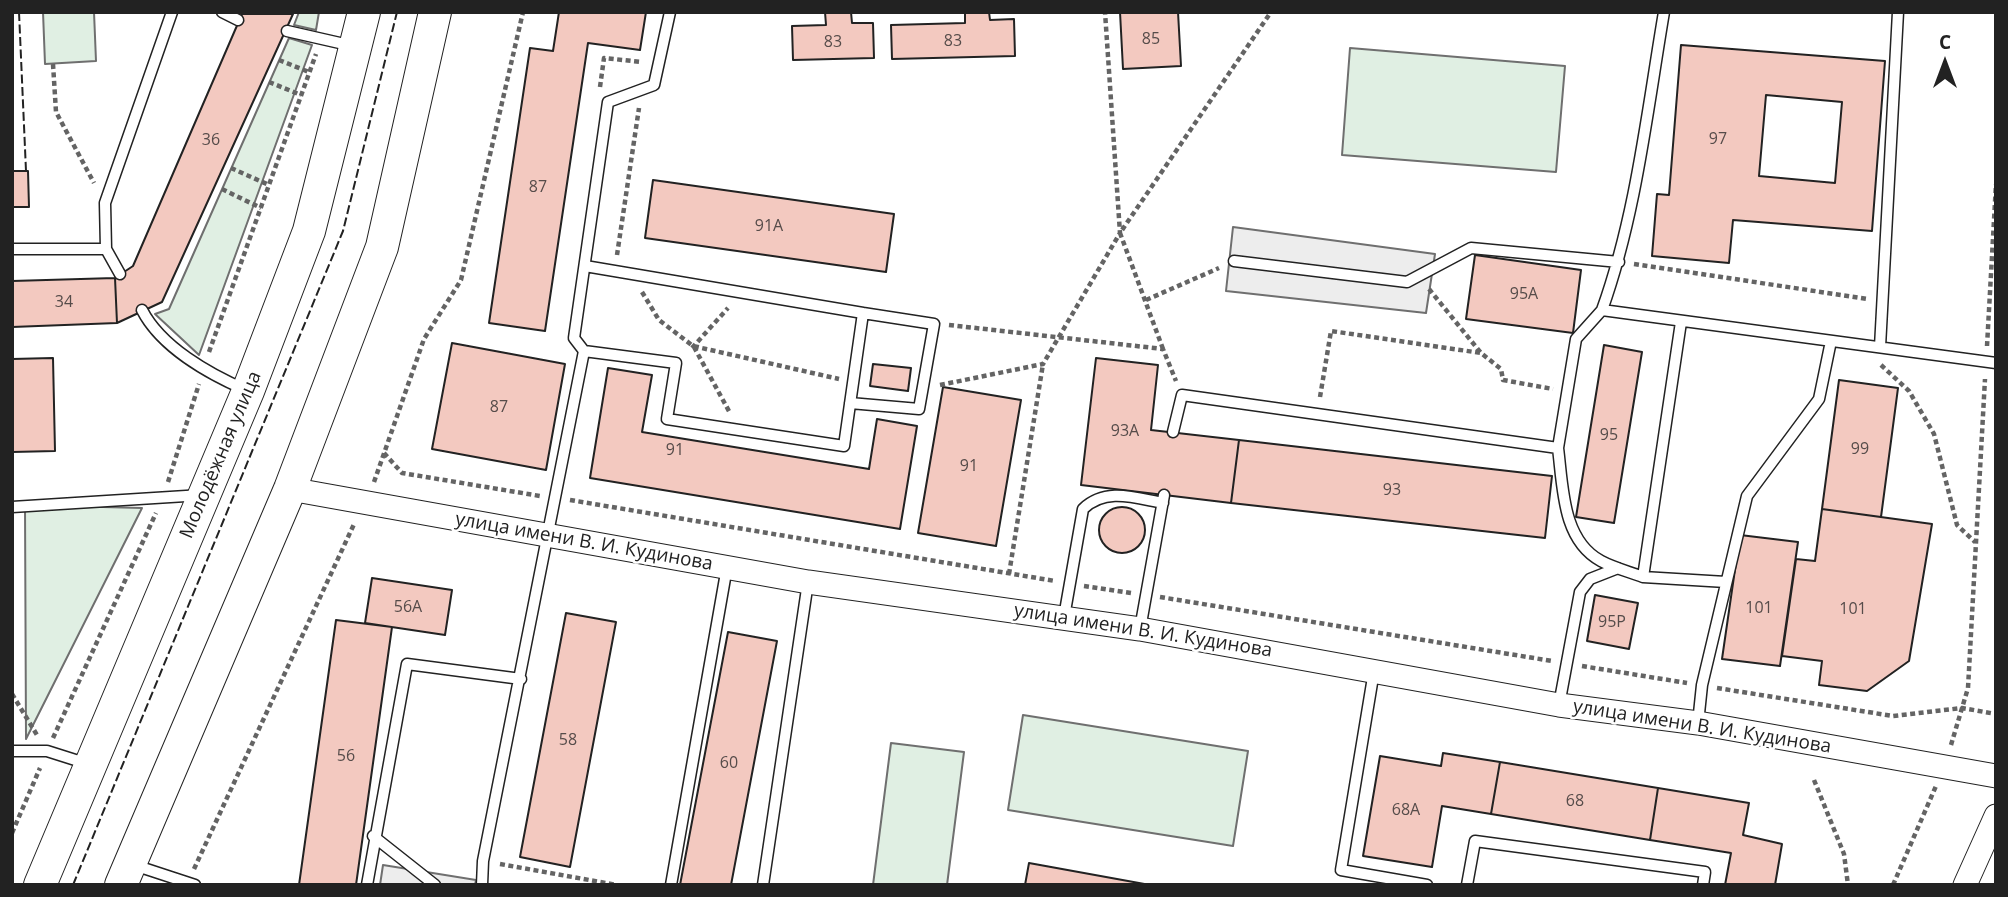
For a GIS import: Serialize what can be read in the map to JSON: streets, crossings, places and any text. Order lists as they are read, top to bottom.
{
  "streets": {
    "main road": ["Молодёжная улица"],
    "street": ["улица имени В. И. Кудинова"]
  },
  "house_numbers": [
    "85",
    "83",
    "83",
    "97",
    "36",
    "87",
    "91А",
    "95А",
    "34",
    "87",
    "93А",
    "95",
    "99",
    "91",
    "91",
    "93",
    "56А",
    "101",
    "101",
    "95Р",
    "58",
    "56",
    "60",
    "68",
    "68А"
  ],
  "north": "top"
}
